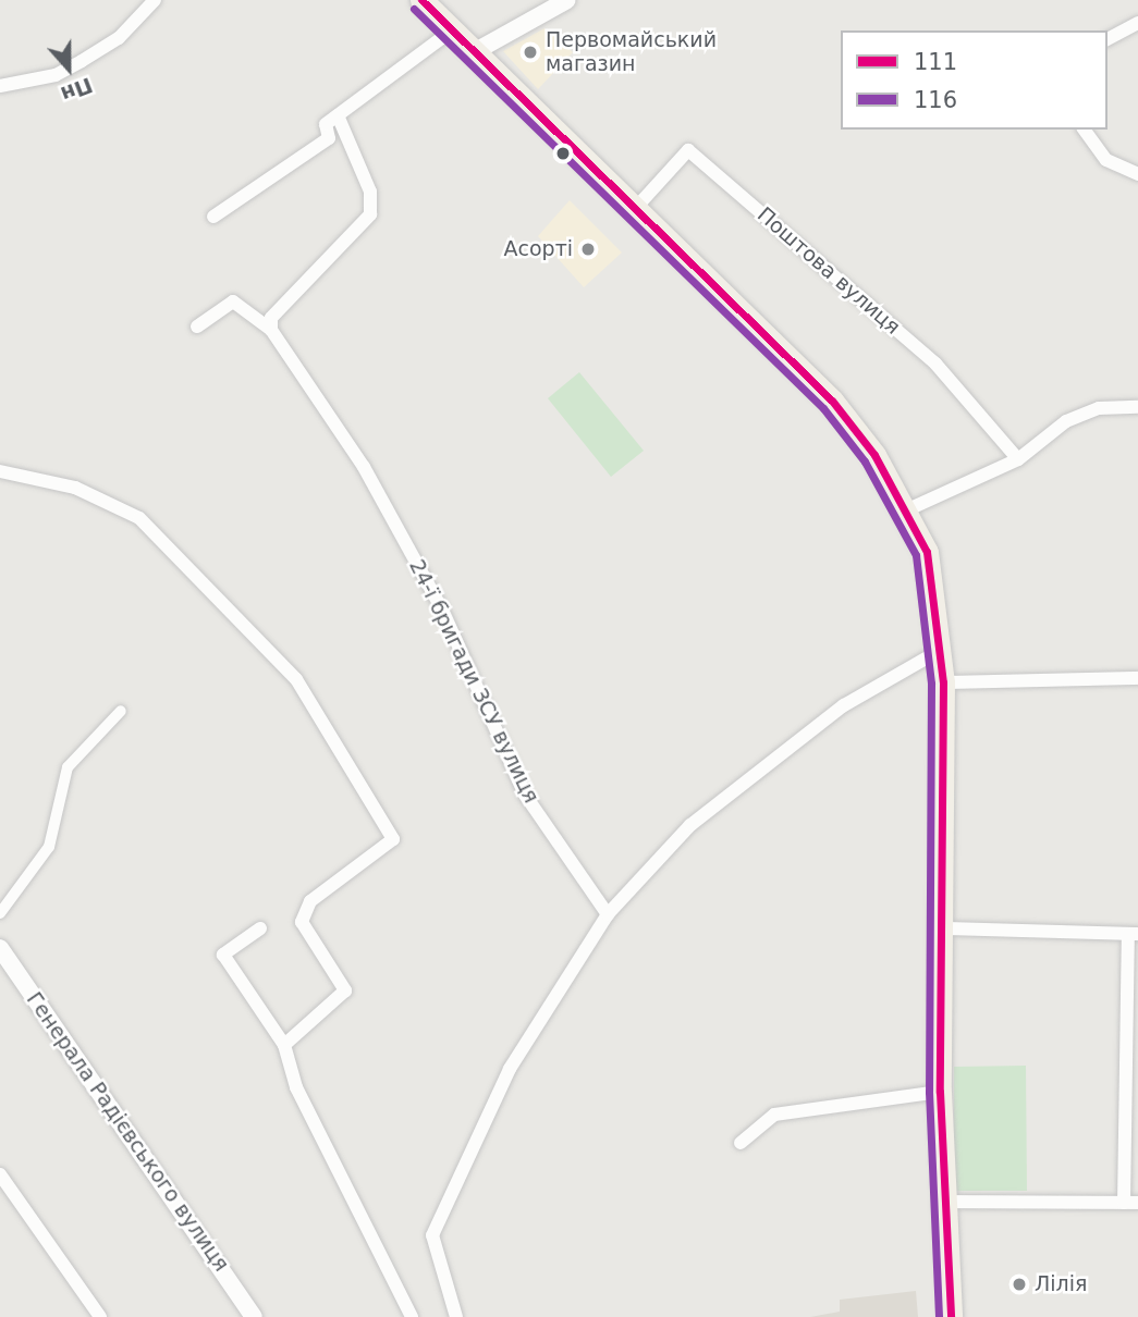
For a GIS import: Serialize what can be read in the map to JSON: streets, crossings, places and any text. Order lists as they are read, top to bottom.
{
  "streets": {
    "street": ["Поштова вулиця", "24-ї бригади ЗСУ вулиця", "Генерала Радієвського вулиця"]
  },
  "places": ["Первомайський магазин", "Асорті", "Лілія"],
  "lines": ["transit line 111", "transit line 116"],
  "legend": ["111", "116"],
  "north": "bottom"
}
